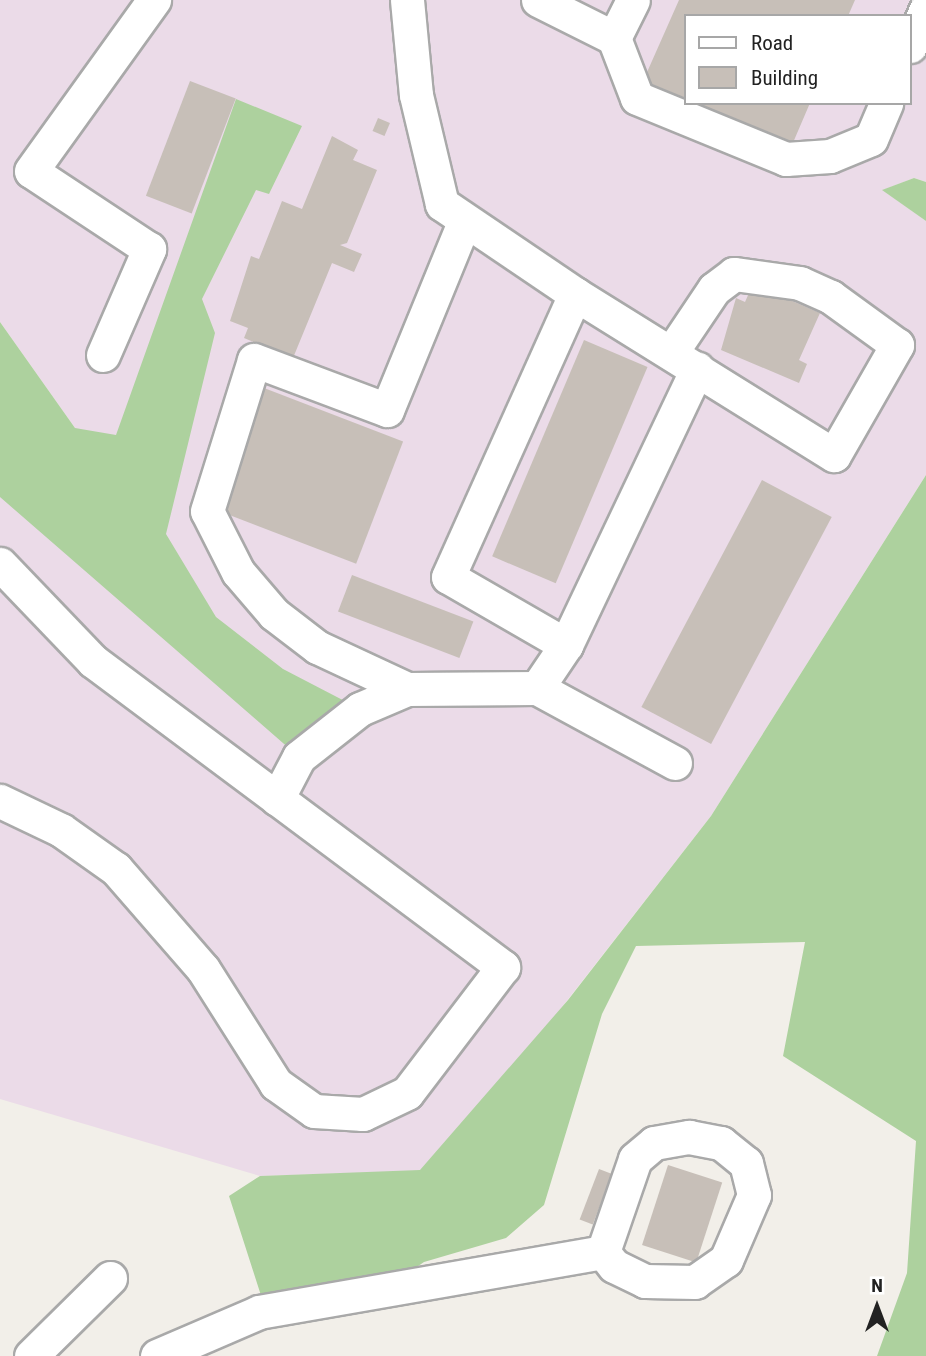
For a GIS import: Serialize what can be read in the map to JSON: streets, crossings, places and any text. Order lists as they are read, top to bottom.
{
  "legend": ["Road", "Building"],
  "north": "top"
}
